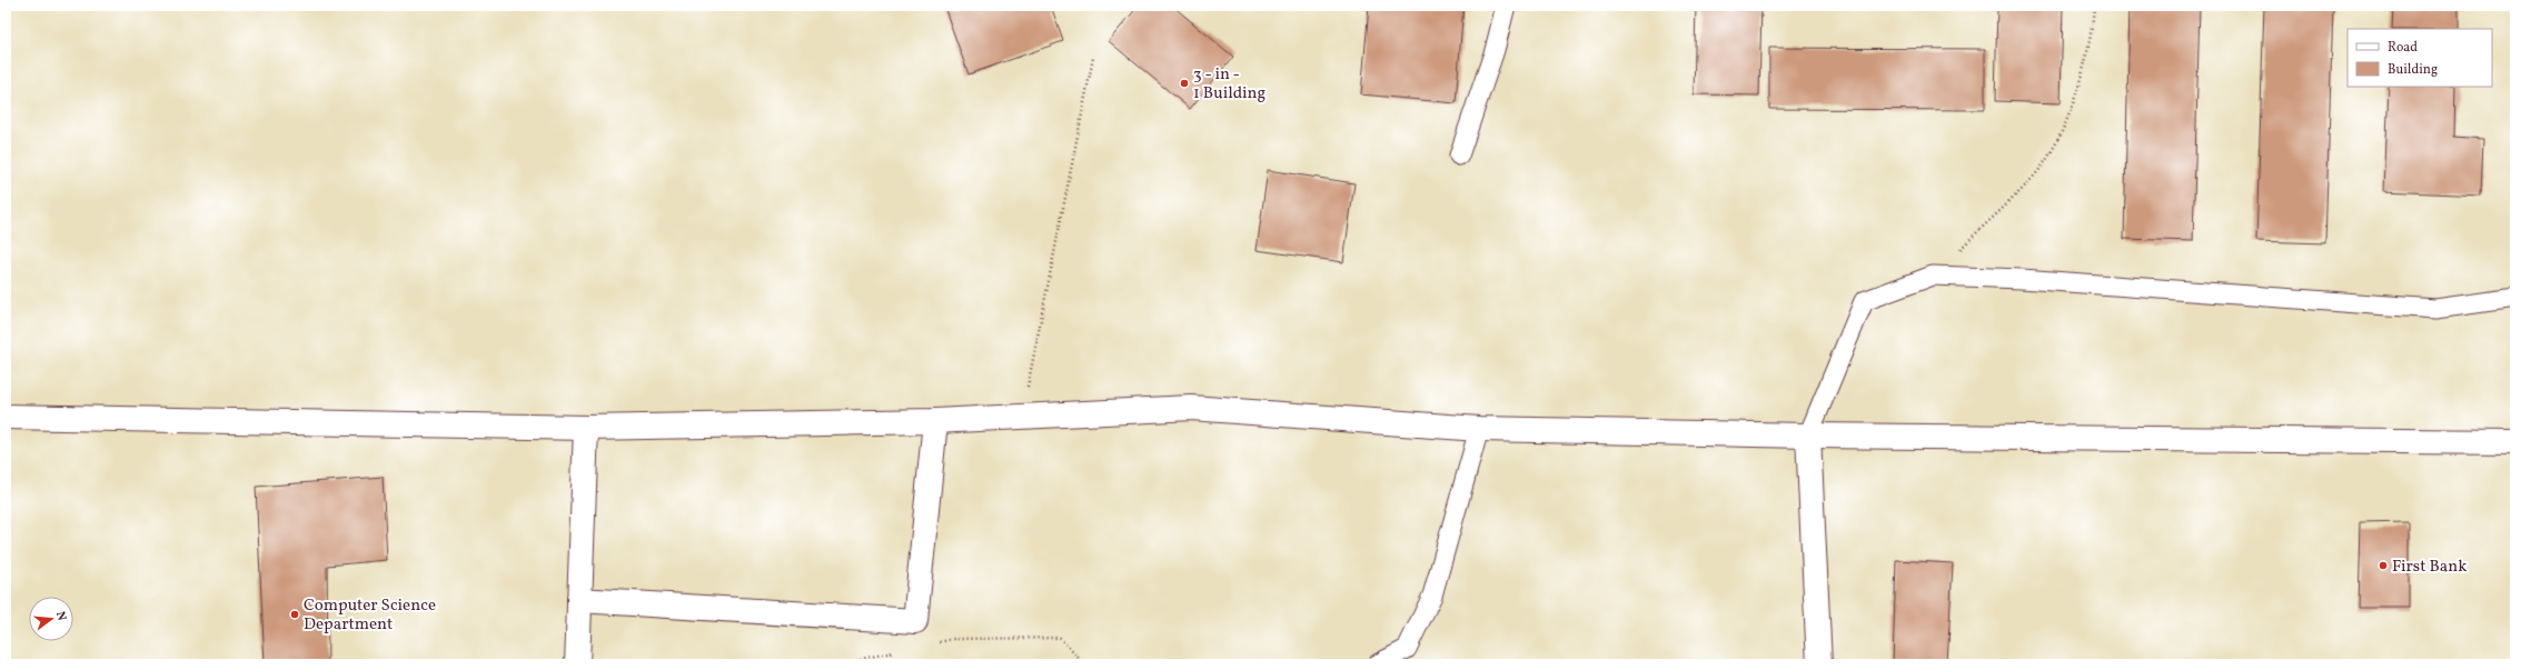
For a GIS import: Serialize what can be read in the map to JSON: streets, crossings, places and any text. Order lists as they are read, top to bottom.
{
  "places": ["3 - in - 1 Building", "First Bank", "Computer Science Department"],
  "legend": ["Road", "Building"],
  "north": "right"
}
